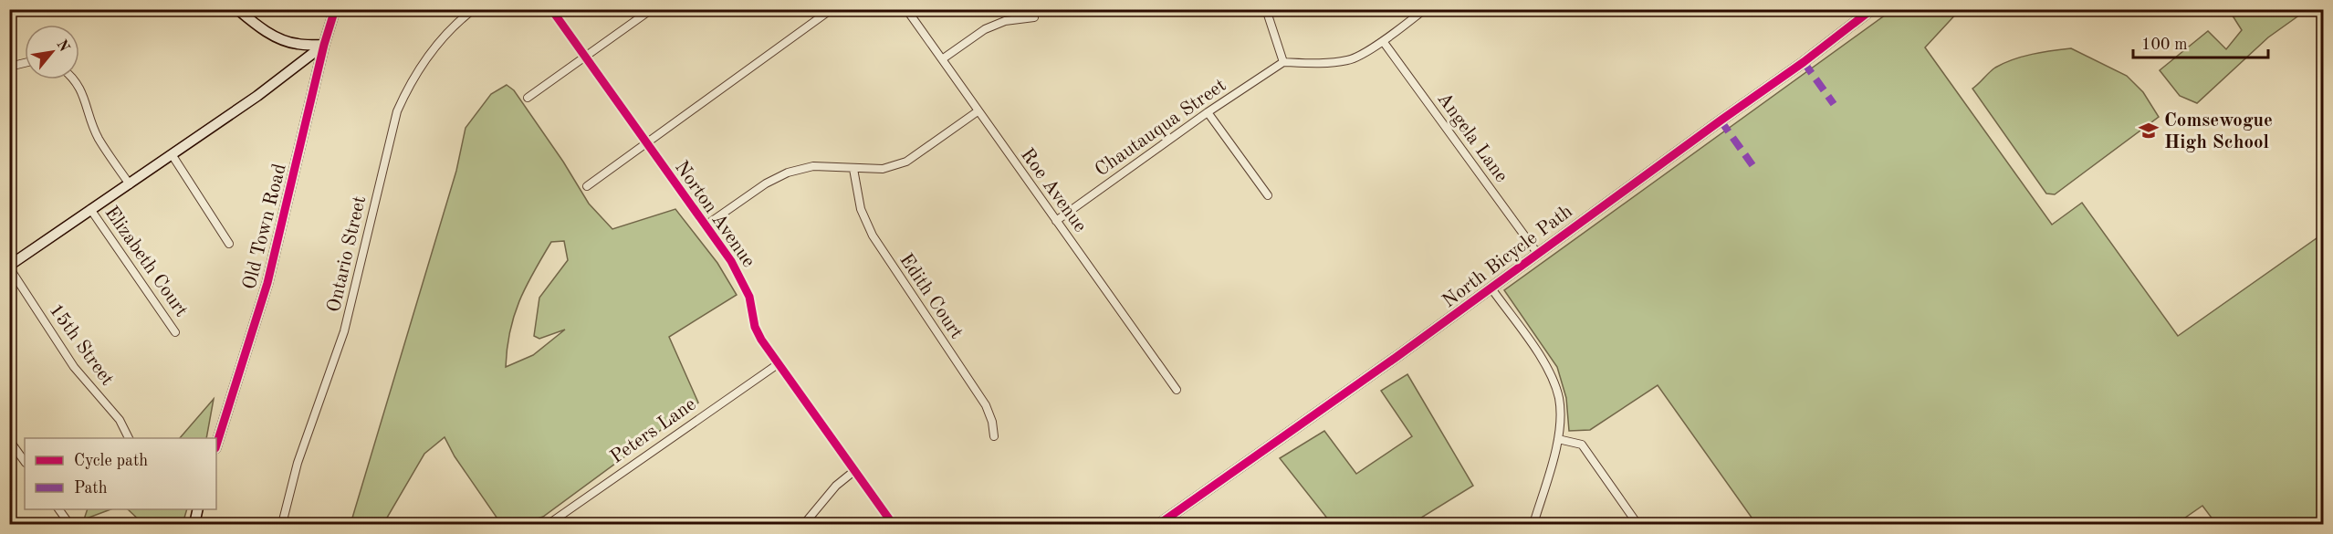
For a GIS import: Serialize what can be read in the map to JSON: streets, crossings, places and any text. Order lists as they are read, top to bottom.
{
  "streets": {
    "street": [
      "Chautauqua Street",
      "Angela Lane",
      "Roe Avenue",
      "Norton Avenue",
      "Old Town Road",
      "Ontario Street",
      "North Bicycle Path",
      "Elizabeth Court",
      "Edith Court",
      "15th Street",
      "Peters Lane"
    ]
  },
  "crossings": [
    ["Chautauqua Street", "Roe Avenue"],
    ["Angela Lane", "North Bicycle Path"],
    ["Norton Avenue", "Peters Lane"]
  ],
  "places": {
    "school or university": ["Comsewogue High School"]
  },
  "legend": ["Cycle path", "Path"],
  "scale_bar": "100 m",
  "north": "top right"
}
